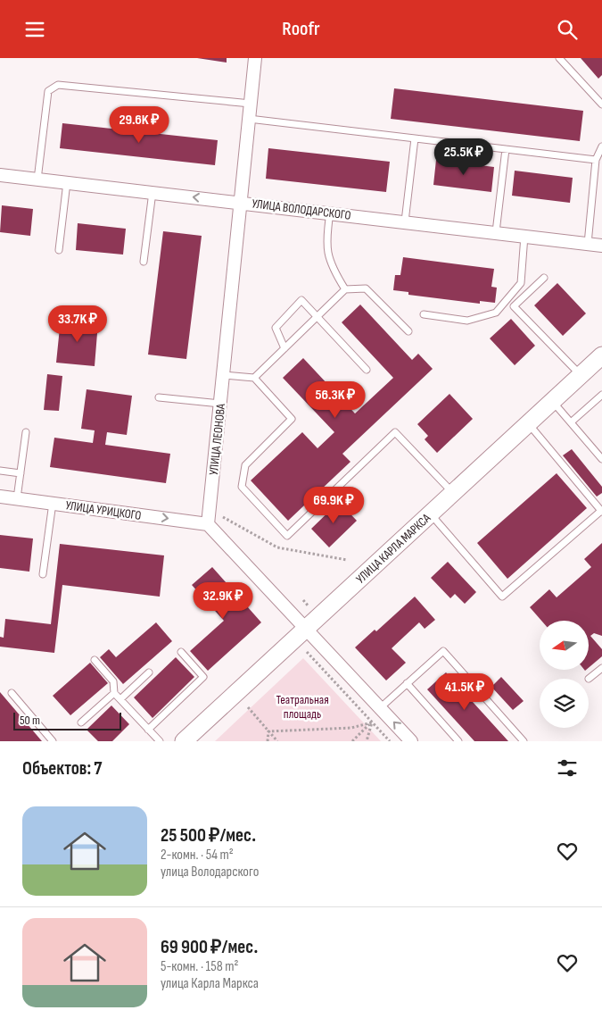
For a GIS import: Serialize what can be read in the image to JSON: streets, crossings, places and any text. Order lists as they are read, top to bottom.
{
  "streets": {
    "street": [
      "УЛИЦА ВОЛОДАРСКОГО",
      "УЛИЦА ЛЕОНОВА",
      "УЛИЦА УРИЦКОГО",
      "УЛИЦА КАРЛА МАРКСА"
    ]
  },
  "crossings": [
    ["УЛИЦА ВОЛОДАРСКОГО", "УЛИЦА ЛЕОНОВА"],
    ["УЛИЦА ЛЕОНОВА", "УЛИЦА УРИЦКОГО"]
  ],
  "one_way": ["УЛИЦА УРИЦКОГО"],
  "parks": ["Театральная площадь"],
  "scale_bar": "50 m",
  "north": "left",
  "page": {
    "header": "Roofr",
    "price": [
      "29.6K ₽",
      "25.5K ₽",
      "33.7K ₽",
      "56.3K ₽",
      "69.9K ₽",
      "32.9K ₽",
      "41.5K ₽"
    ],
    "scale": "50 m",
    "heading": "Объектов: 7",
    "list": [
      {
        "name": "25 500 ₽/мес.",
        "note": "2-комн. · 54 m² · улица Володарского"
      },
      {
        "name": "69 900 ₽/мес.",
        "note": "5-комн. · 158 m² · улица Карла Маркса"
      }
    ]
  }
}
